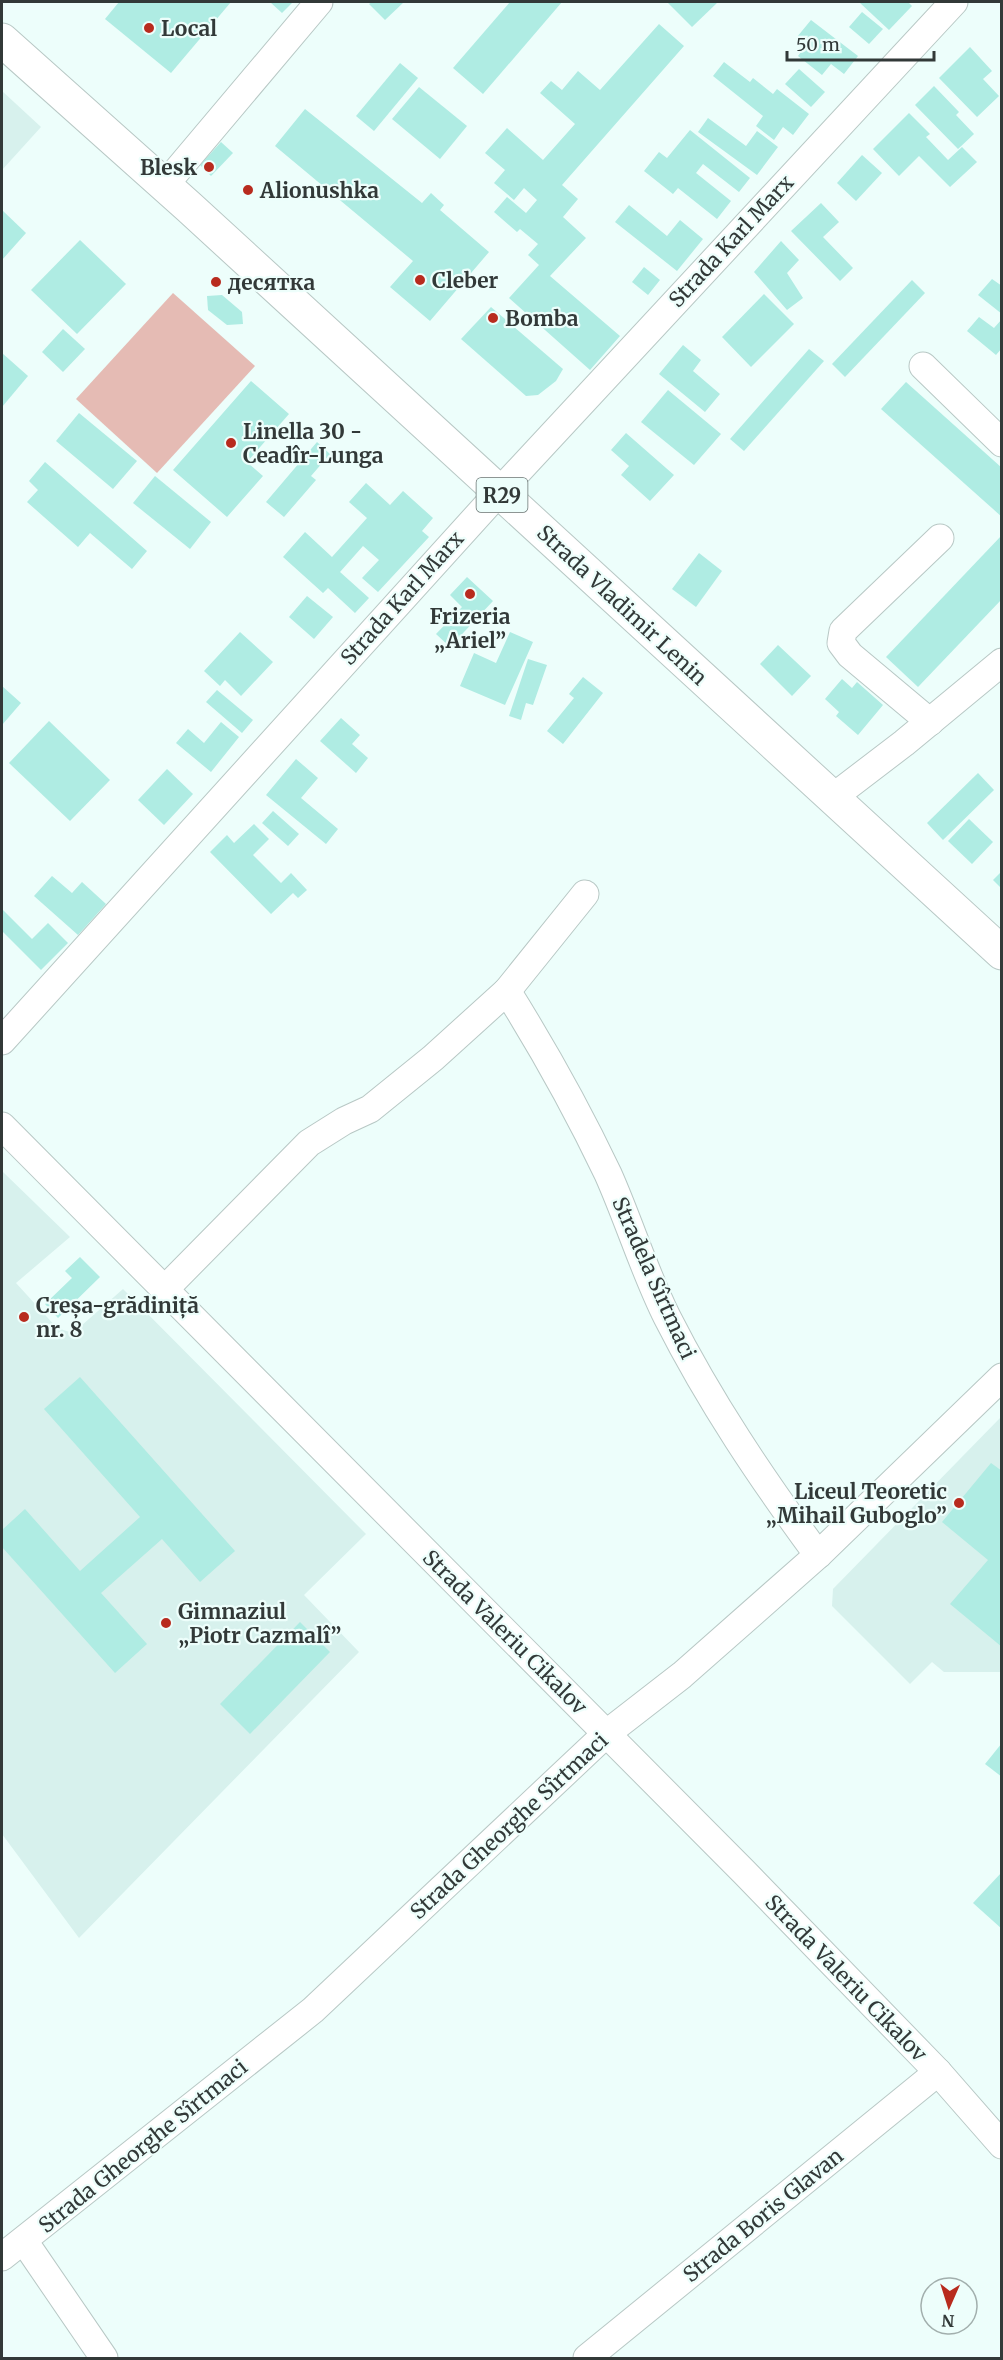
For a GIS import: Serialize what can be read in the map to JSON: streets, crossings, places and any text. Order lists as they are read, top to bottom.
{
  "streets": {
    "main road": ["R29", "Strada Vladimir Lenin"],
    "street": [
      "Strada Karl Marx",
      "Stradela Sîrtmaci",
      "Strada Valeriu Cikalov",
      "Strada Gheorghe Sîrtmaci",
      "Strada Boris Glavan"
    ]
  },
  "crossings": [
    ["Strada Karl Marx", "Strada Vladimir Lenin"],
    ["Stradela Sîrtmaci", "Strada Gheorghe Sîrtmaci"],
    ["Strada Valeriu Cikalov", "Strada Gheorghe Sîrtmaci"],
    ["Strada Valeriu Cikalov", "Strada Boris Glavan"]
  ],
  "places": [
    "Local",
    "Blesk",
    "Alionushka",
    "Cleber",
    "десятка",
    "Bomba",
    "Linella 30 - Ceadîr-Lunga",
    "Frizeria „Ariel”",
    "Creșa-grădiniță nr. 8",
    "Liceul Teoretic „Mihail Guboglo”",
    "Gimnaziul „Piotr Cazmalî”"
  ],
  "scale_bar": "50 m",
  "north": "bottom"
}
